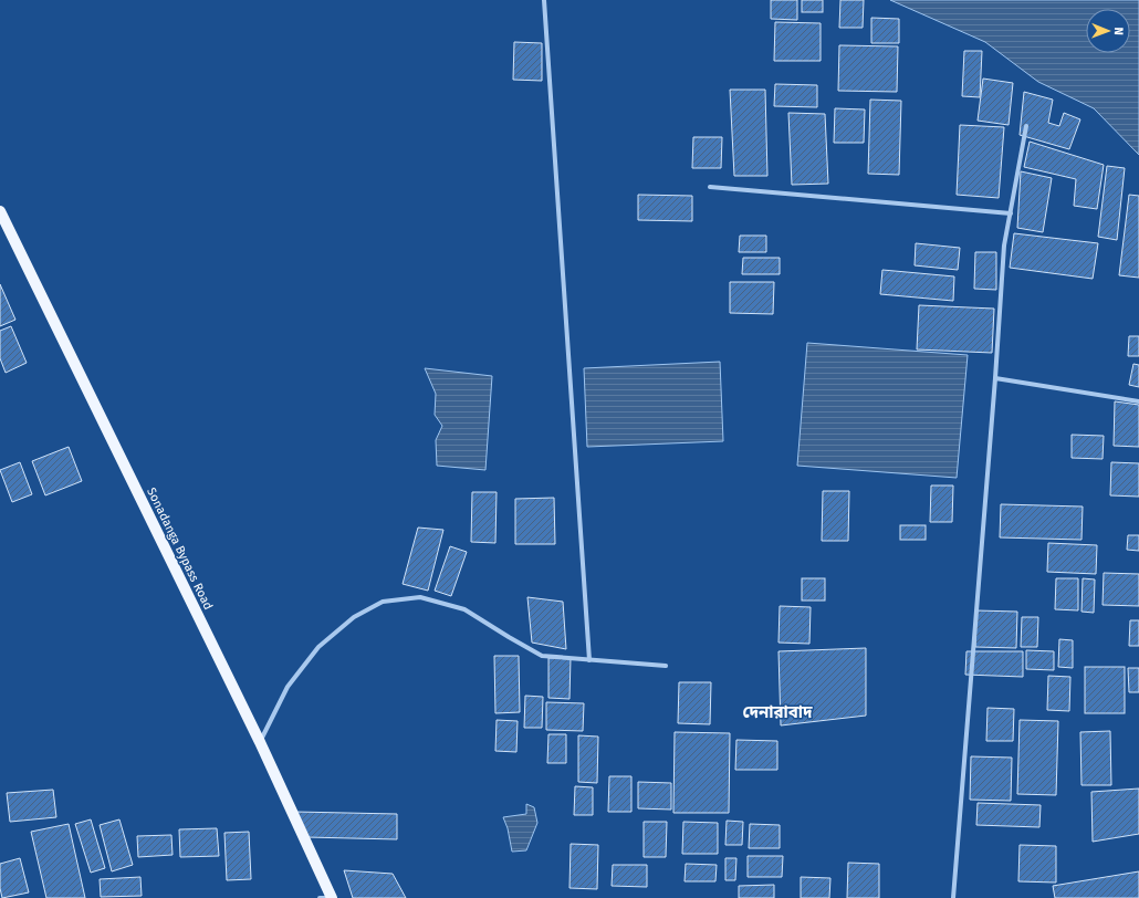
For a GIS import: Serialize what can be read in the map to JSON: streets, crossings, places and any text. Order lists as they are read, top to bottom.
{
  "streets": {
    "main road": ["Sonadanga Bypass Road"]
  },
  "districts": ["দেনারাবাদ"],
  "north": "right"
}
